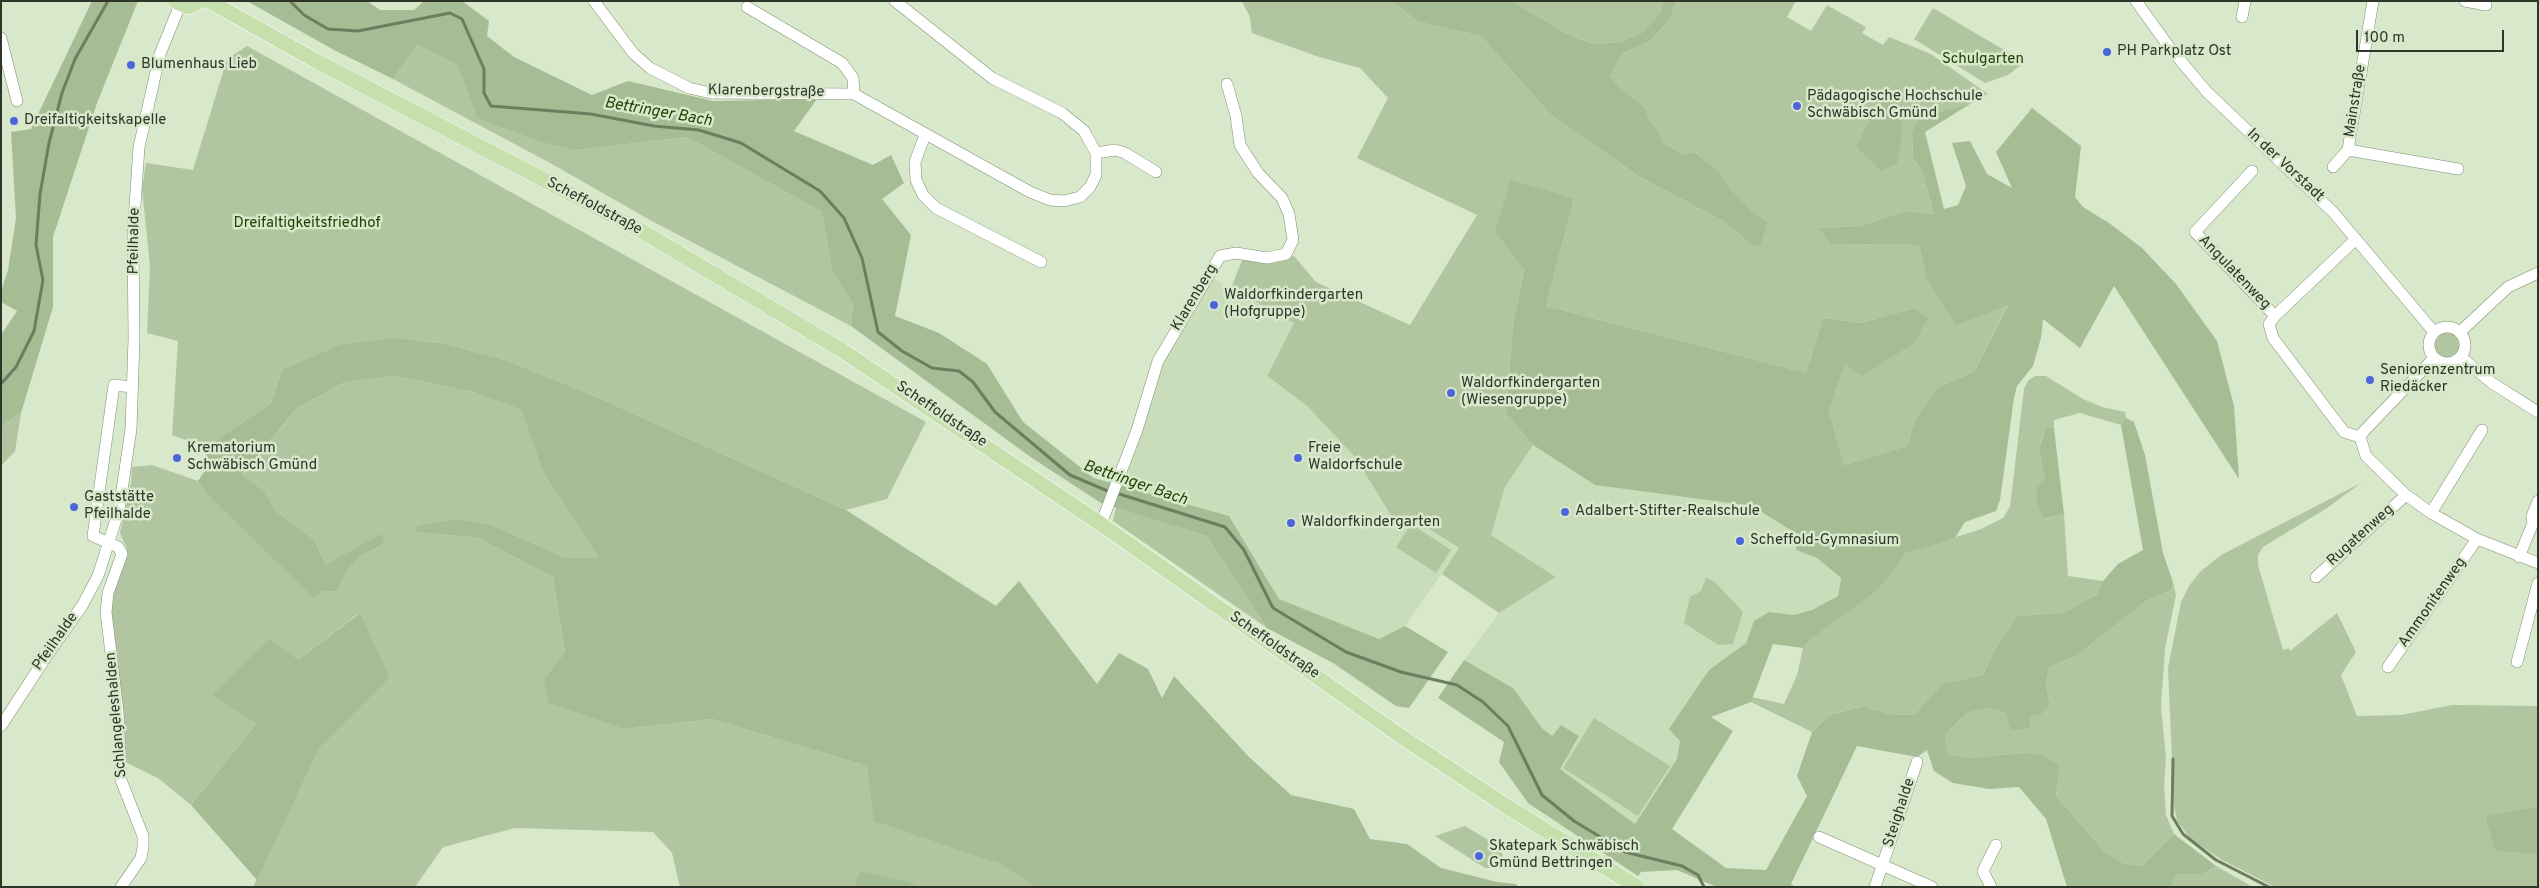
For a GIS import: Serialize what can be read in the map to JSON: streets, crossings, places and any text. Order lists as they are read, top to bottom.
{
  "streets": {
    "main road": ["Scheffoldstraße"],
    "street": [
      "Klarenbergstraße",
      "Mainstraße",
      "In der Vorstadt",
      "Pfeilhalde",
      "Angulatenweg",
      "Klarenberg",
      "Rugatenweg",
      "Ammonitenweg",
      "Schlangeleshalden",
      "Steighalde"
    ]
  },
  "crossings": [
    ["In der Vorstadt", "Angulatenweg"],
    ["Scheffoldstraße", "Klarenberg"],
    ["Pfeilhalde", "Schlangeleshalden"]
  ],
  "water": ["Bettringer Bach"],
  "parks": ["Schulgarten", "Dreifaltigkeitsfriedhof"],
  "places": [
    "PH Parkplatz Ost",
    "Blumenhaus Lieb",
    "Pädagogische Hochschule Schwäbisch Gmünd",
    "Dreifaltigkeitskapelle",
    "Waldorfkindergarten (Hofgruppe)",
    "Seniorenzentrum Riedäcker",
    "Waldorfkindergarten (Wiesengruppe)",
    "Krematorium Schwäbisch Gmünd",
    "Freie Waldorfschule",
    "Gaststätte Pfeilhalde",
    "Adalbert-Stifter-Realschule",
    "Waldorfkindergarten",
    "Scheffold-Gymnasium",
    "Skatepark Schwäbisch Gmünd Bettringen"
  ],
  "scale_bar": "100 m"
}
